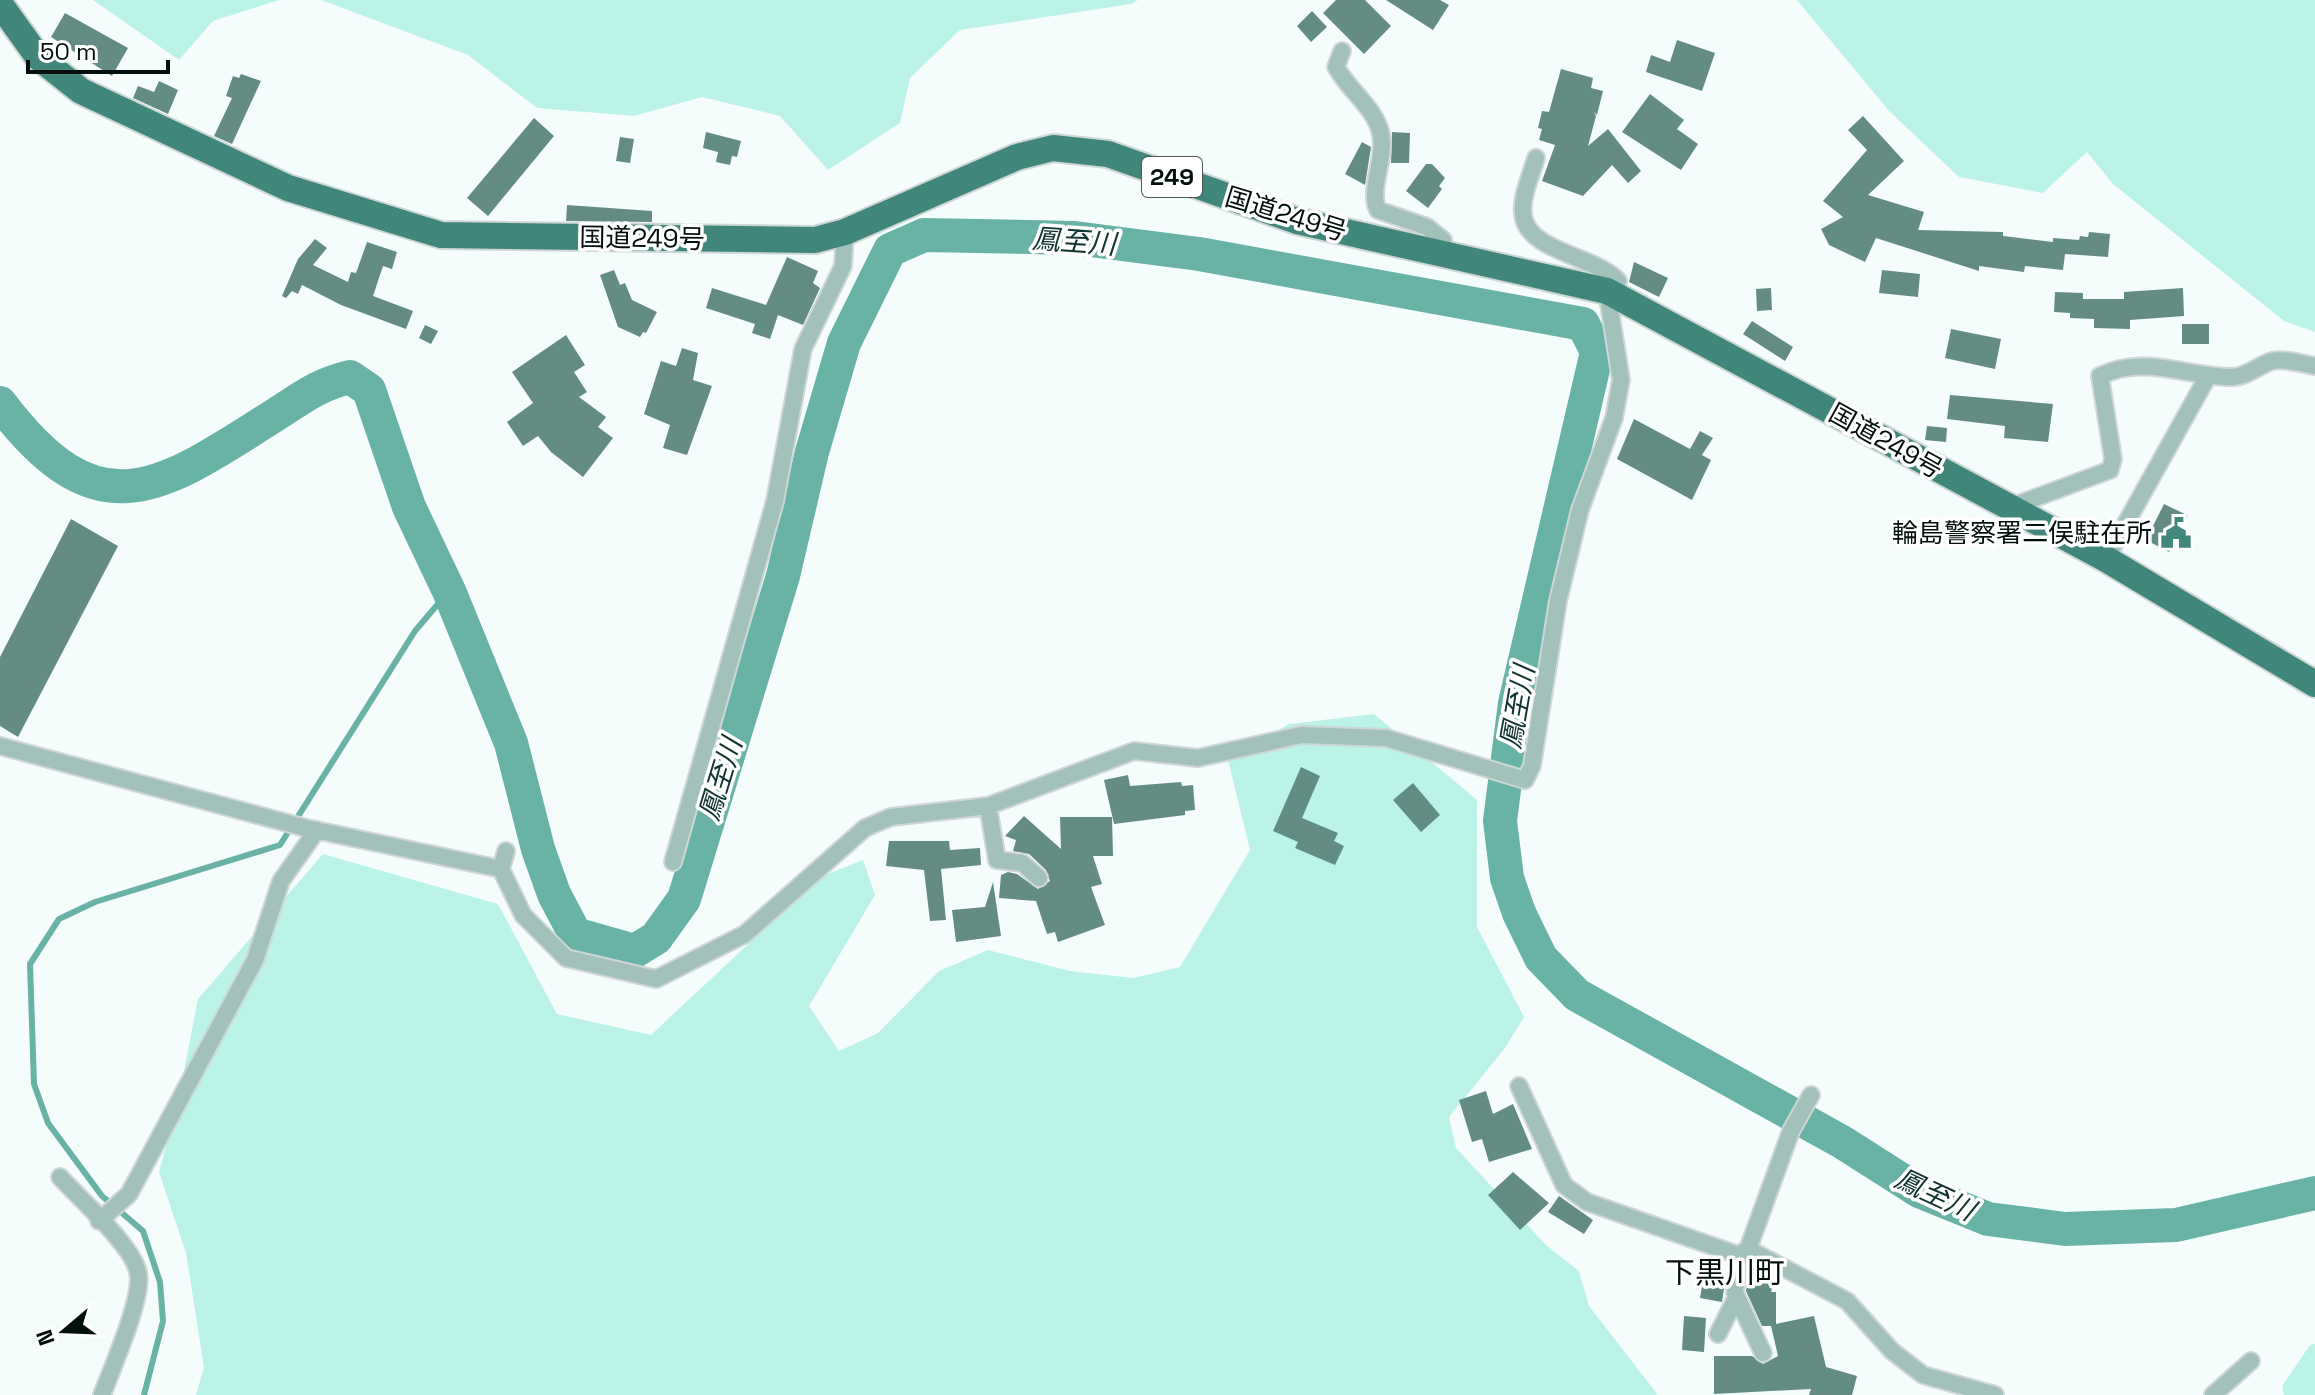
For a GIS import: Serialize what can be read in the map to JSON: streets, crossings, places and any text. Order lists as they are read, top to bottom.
{
  "streets": {
    "highway": ["249", "国道249号"]
  },
  "districts": ["下黒川町"],
  "water": ["鳳至川"],
  "places": {
    "public building": ["輪島警察署二俣駐在所"]
  },
  "scale_bar": "50 m",
  "north": "left"
}
